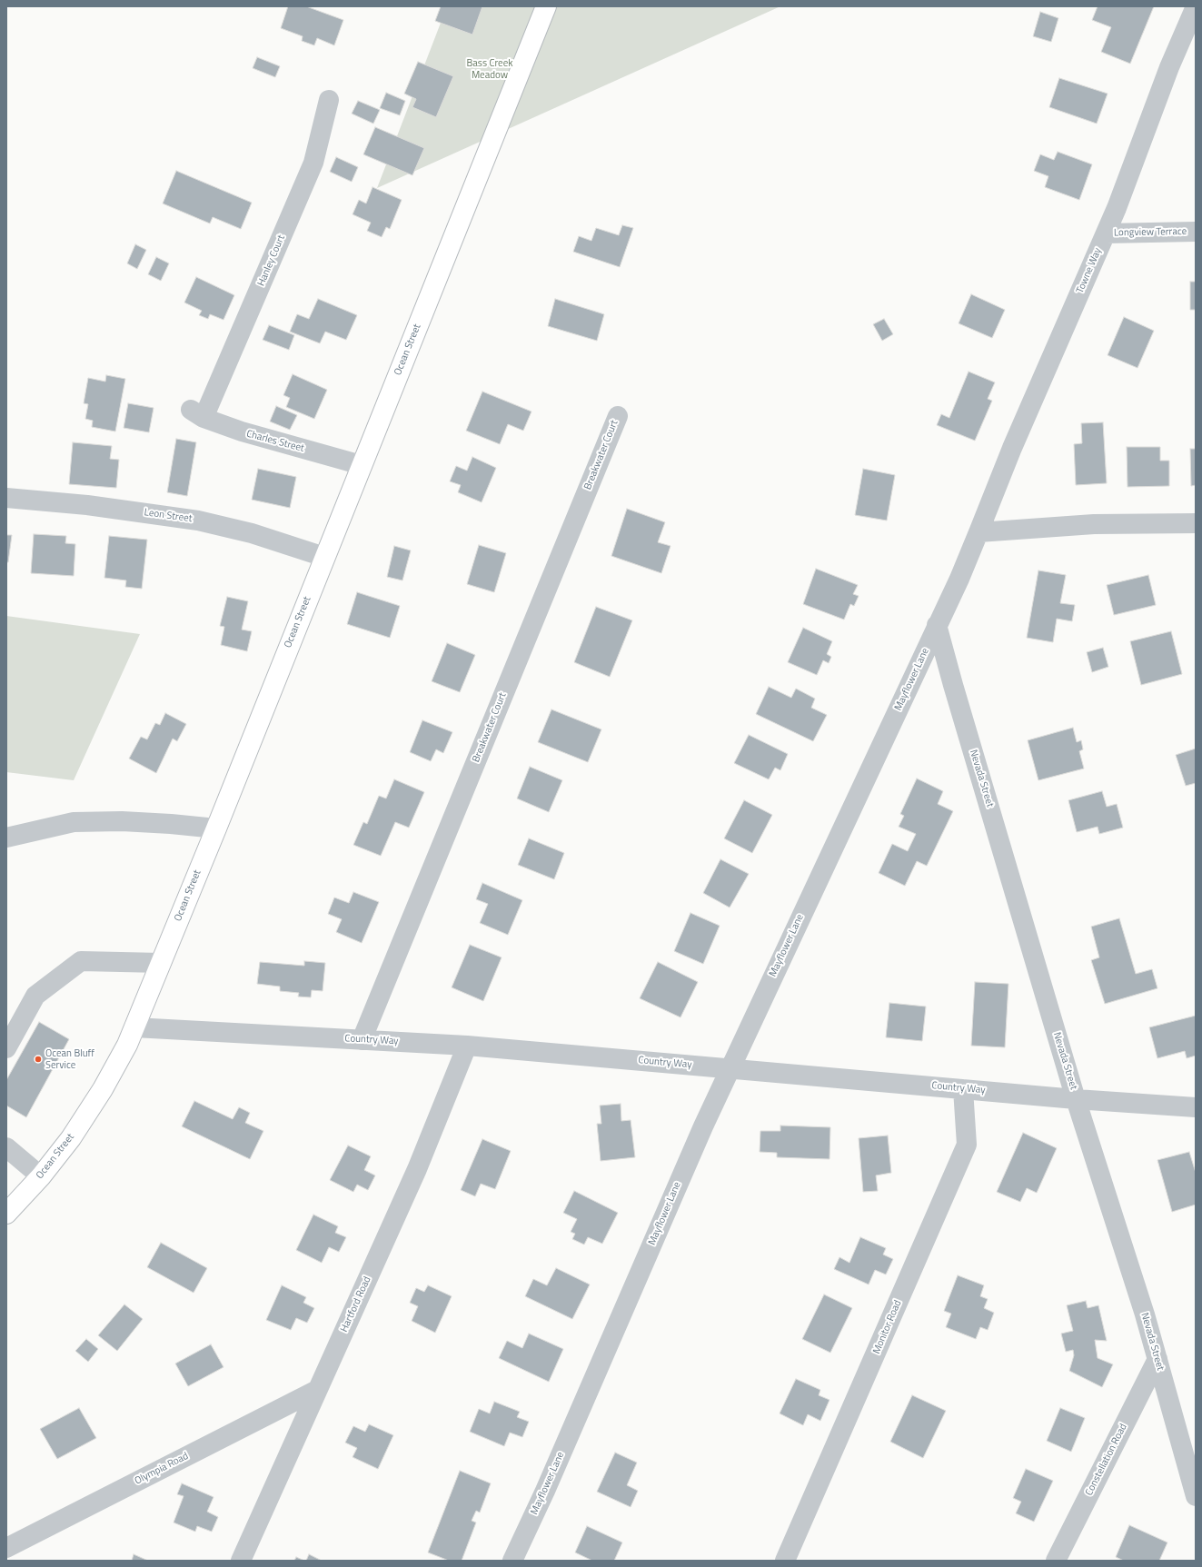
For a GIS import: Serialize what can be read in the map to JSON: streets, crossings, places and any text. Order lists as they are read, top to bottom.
{
  "streets": {
    "main road": ["Ocean Street"],
    "street": [
      "Longview Terrace",
      "Hanley Court",
      "Towne Way",
      "Charles Street",
      "Breakwater Court",
      "Leon Street",
      "Mayflower Lane",
      "Nevada Street",
      "Country Way",
      "Hartford Road",
      "Monitor Road",
      "Constellation Road",
      "Olympia Road"
    ]
  },
  "crossings": [
    ["Longview Terrace", "Towne Way"],
    ["Hanley Court", "Charles Street"],
    ["Towne Way", "Mayflower Lane"],
    ["Ocean Street", "Charles Street"],
    ["Ocean Street", "Leon Street"],
    ["Ocean Street", "Country Way"],
    ["Breakwater Court", "Country Way"],
    ["Mayflower Lane", "Nevada Street"],
    ["Mayflower Lane", "Country Way"],
    ["Nevada Street", "Country Way"],
    ["Nevada Street", "Constellation Road"],
    ["Country Way", "Hartford Road"],
    ["Country Way", "Monitor Road"],
    ["Hartford Road", "Olympia Road"]
  ],
  "parks": ["Bass Creek Meadow"],
  "places": ["Ocean Bluff Service"]
}
